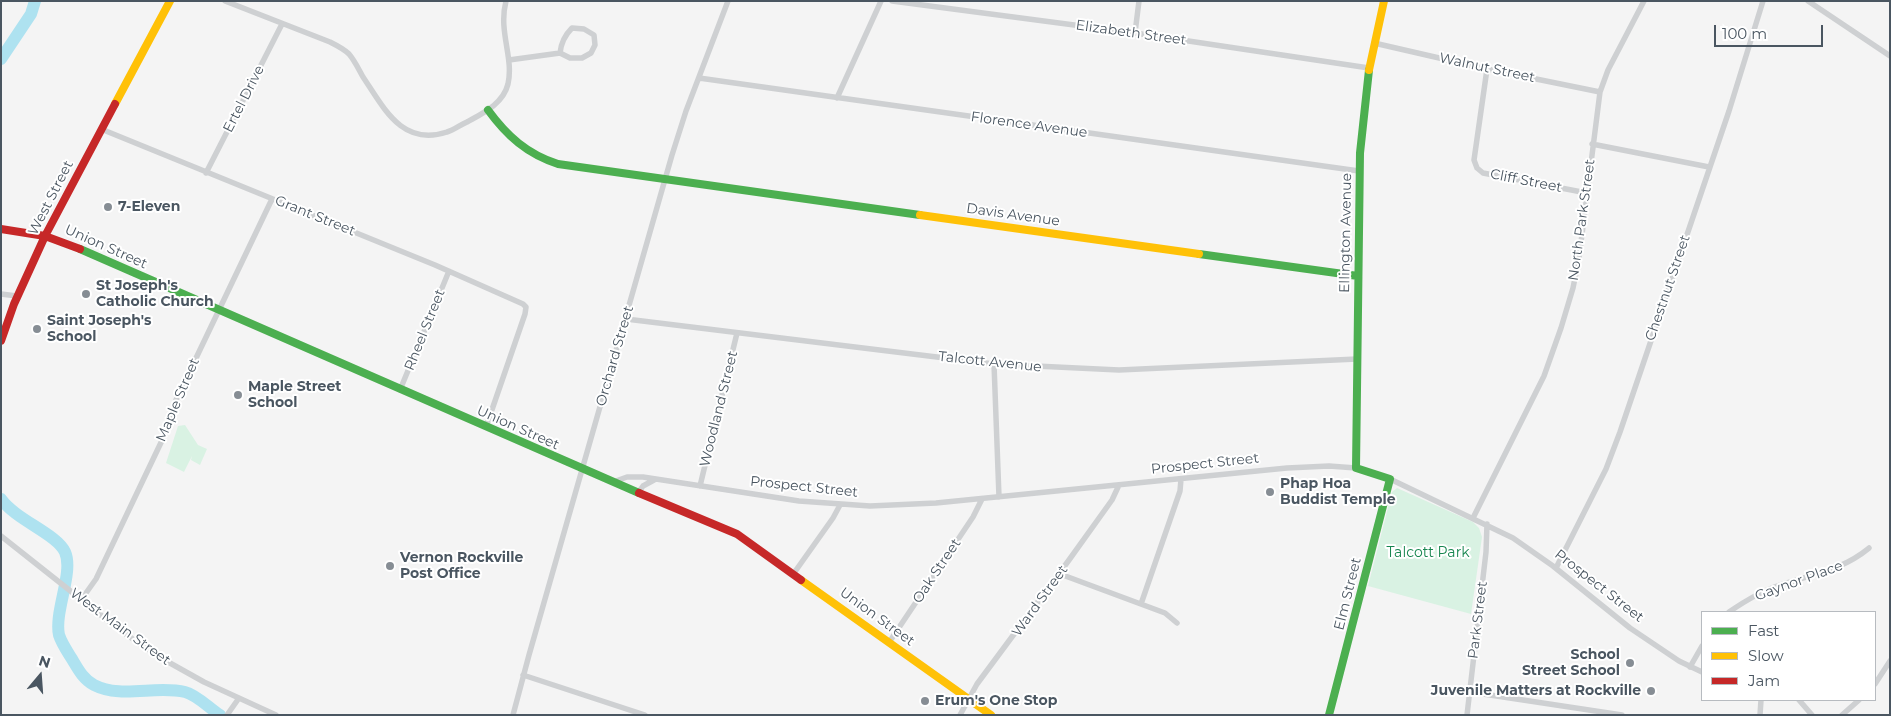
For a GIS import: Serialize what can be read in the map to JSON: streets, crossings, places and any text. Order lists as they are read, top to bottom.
{
  "streets": {
    "street": [
      "Elizabeth Street",
      "Walnut Street",
      "Ertel Drive",
      "Florence Avenue",
      "Cliff Street",
      "West Street",
      "Davis Avenue",
      "Grant Street",
      "North Park Street",
      "Ellington Avenue",
      "Union Street",
      "Chestnut Street",
      "Rheel Street",
      "Orchard Street",
      "Talcott Avenue",
      "Maple Street",
      "Woodland Street",
      "Prospect Street",
      "Oak Street",
      "Gaynor Place",
      "Elm Street",
      "Ward Street",
      "Park Street",
      "West Main Street"
    ]
  },
  "crossings": [
    ["Elizabeth Street", "Ellington Avenue"],
    ["Walnut Street", "Cliff Street"],
    ["Walnut Street", "North Park Street"],
    ["Walnut Street", "Ellington Avenue"],
    ["Ertel Drive", "Grant Street"],
    ["Florence Avenue", "Ellington Avenue"],
    ["Florence Avenue", "Orchard Street"],
    ["Cliff Street", "North Park Street"],
    ["West Street", "Grant Street"],
    ["West Street", "Union Street"],
    ["Davis Avenue", "Ellington Avenue"],
    ["Davis Avenue", "Orchard Street"],
    ["Grant Street", "Union Street"],
    ["Grant Street", "Rheel Street"],
    ["Grant Street", "Maple Street"],
    ["North Park Street", "Prospect Street"],
    ["Ellington Avenue", "Talcott Avenue"],
    ["Ellington Avenue", "Prospect Street"],
    ["Union Street", "Rheel Street"],
    ["Union Street", "Orchard Street"],
    ["Union Street", "Maple Street"],
    ["Union Street", "Prospect Street"],
    ["Union Street", "Oak Street"],
    ["Union Street", "Ward Street"],
    ["Chestnut Street", "Prospect Street"],
    ["Orchard Street", "Talcott Avenue"],
    ["Talcott Avenue", "Woodland Street"],
    ["Maple Street", "West Main Street"],
    ["Woodland Street", "Prospect Street"],
    ["Prospect Street", "Oak Street"],
    ["Prospect Street", "Elm Street"],
    ["Prospect Street", "Ward Street"],
    ["Prospect Street", "Park Street"]
  ],
  "parks": ["Talcott Park"],
  "places": [
    "7-Eleven",
    "St Joseph's Catholic Church",
    "Saint Joseph's School",
    "Maple Street School",
    "Phap Hoa Buddist Temple",
    "Vernon Rockville Post Office",
    "School Street School",
    "Juvenile Matters at Rockville",
    "Erum's One Stop"
  ],
  "legend": ["Fast", "Slow", "Jam"],
  "scale_bar": "100 m",
  "north": "top"
}
